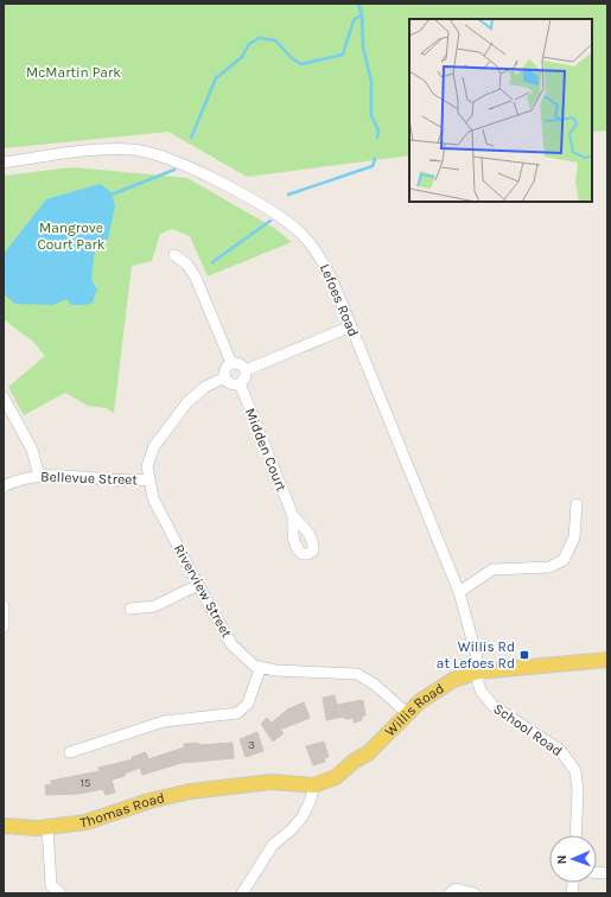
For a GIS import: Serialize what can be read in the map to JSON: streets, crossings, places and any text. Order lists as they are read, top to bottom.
{
  "streets": {
    "main road": ["Willis Road", "Thomas Road"],
    "street": [
      "Lefoes Road",
      "Midden Court",
      "Bellevue Street",
      "Riverview Street",
      "School Road"
    ]
  },
  "crossings": [
    ["Lefoes Road", "Willis Road"],
    ["Lefoes Road", "School Road"],
    ["Midden Court", "Riverview Street"],
    ["Bellevue Street", "Riverview Street"],
    ["Willis Road", "School Road"],
    ["Willis Road", "Thomas Road"]
  ],
  "parks": ["McMartin Park", "Mangrove Court Park"],
  "places": {
    "transit": ["Willis Rd at Lefoes Rd"]
  },
  "house_numbers": ["3", "15"],
  "north": "left"
}
